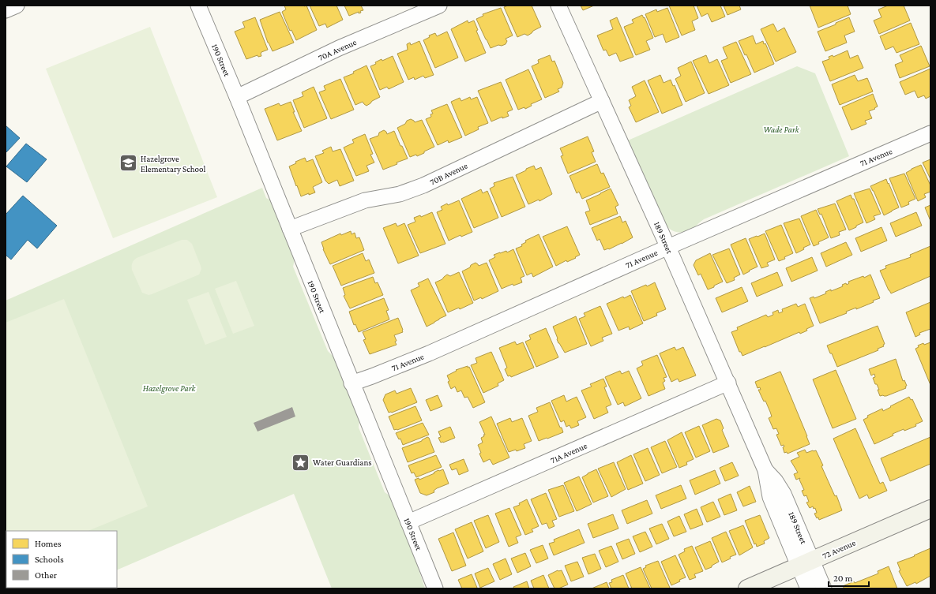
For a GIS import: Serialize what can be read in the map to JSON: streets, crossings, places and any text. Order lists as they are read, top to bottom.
{
  "streets": {
    "main road": ["72 Avenue"],
    "street": [
      "70A Avenue",
      "190 Street",
      "71 Avenue",
      "70B Avenue",
      "189 Street",
      "71A Avenue"
    ]
  },
  "crossings": [
    ["70A Avenue", "190 Street"],
    ["190 Street", "71 Avenue"],
    ["190 Street", "70B Avenue"],
    ["190 Street", "71A Avenue"],
    ["71 Avenue", "189 Street"],
    ["70B Avenue", "189 Street"],
    ["189 Street", "71A Avenue"],
    ["189 Street", "72 Avenue"]
  ],
  "parks": ["Wade Park", "Hazelgrove Park"],
  "places": {
    "school or university": ["Hazelgrove Elementary School"],
    "place": ["Water Guardians"]
  },
  "legend": ["Homes", "Schools", "Other"],
  "scale_bar": "20 m"
}
